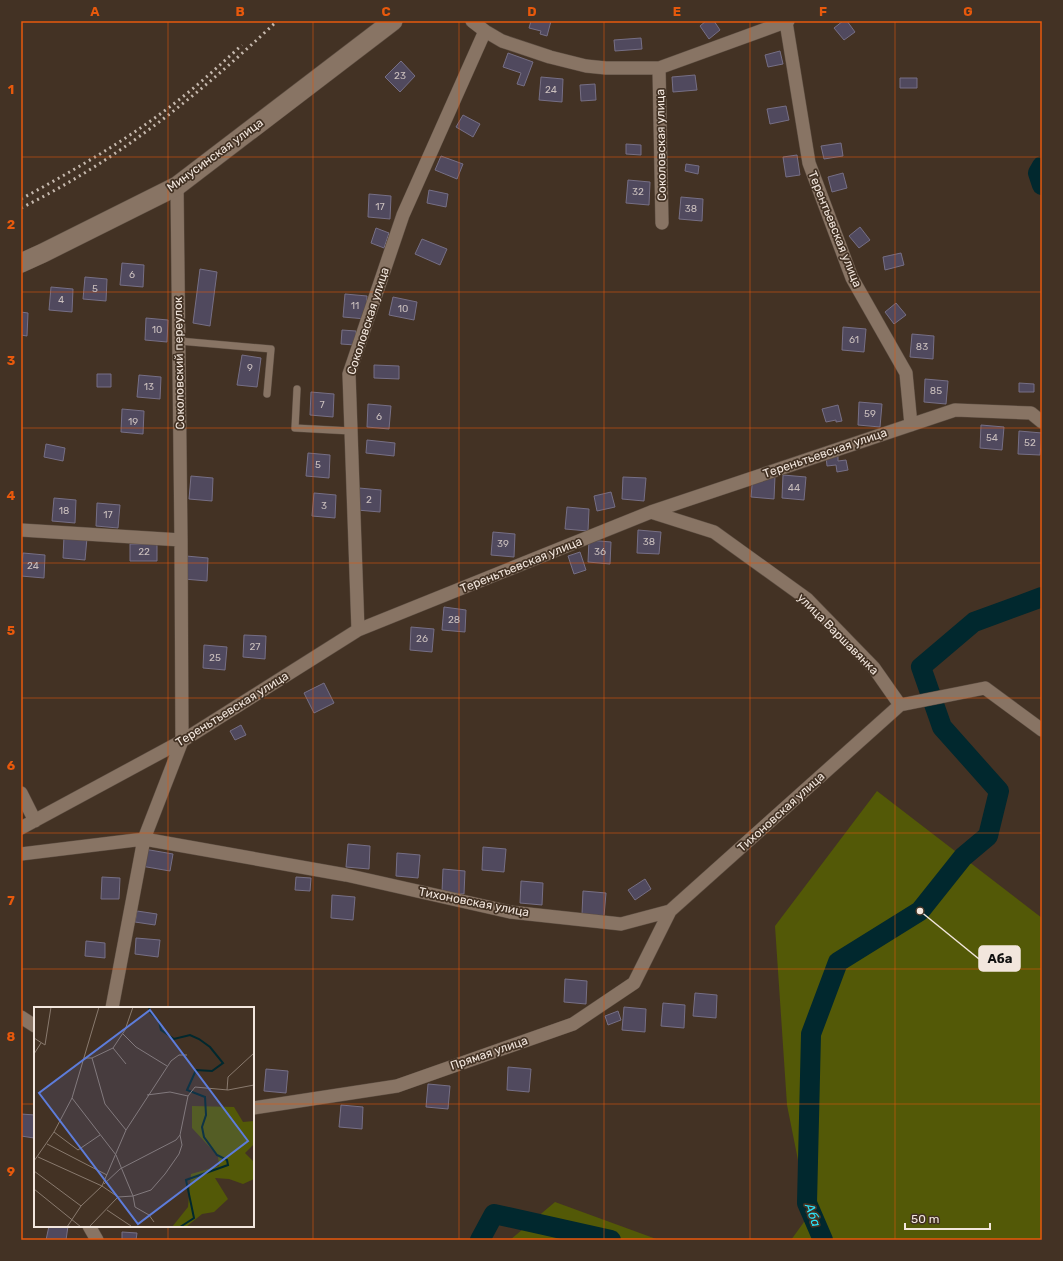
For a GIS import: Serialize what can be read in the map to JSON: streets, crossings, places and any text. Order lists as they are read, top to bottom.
{
  "streets": {
    "main road": ["Минусинская улица"],
    "street": [
      "Соколовская улица",
      "Терентьевская улица",
      "Соколовский переулок",
      "Тереньтьевская улица",
      "улица Варшавянка",
      "Тихоновская улица",
      "Прямая улица"
    ]
  },
  "crossings": [
    ["Соколовская улица", "Тереньтьевская улица"],
    ["Минусинская улица", "Соколовский переулок"],
    ["Терентьевская улица", "Тереньтьевская улица"],
    ["Соколовский переулок", "Тереньтьевская улица"],
    ["Тереньтьевская улица", "улица Варшавянка"],
    ["улица Варшавянка", "Тихоновская улица"],
    ["Тихоновская улица", "Прямая улица"]
  ],
  "water": ["Аба"],
  "places": ["Аба"],
  "house_numbers": [
    "23",
    "24",
    "32",
    "17",
    "38",
    "6",
    "5",
    "4",
    "11",
    "10",
    "10",
    "61",
    "83",
    "9",
    "13",
    "85",
    "7",
    "59",
    "6",
    "19",
    "54",
    "52",
    "5",
    "44",
    "2",
    "3",
    "18",
    "17",
    "38",
    "39",
    "22",
    "36",
    "24",
    "28",
    "26",
    "27",
    "25"
  ],
  "scale_bar": "50 m",
  "grid": {
    "columns": [
      "A",
      "B",
      "C",
      "D",
      "E",
      "F",
      "G"
    ],
    "rows": [
      "1",
      "2",
      "3",
      "4",
      "5",
      "6",
      "7",
      "8",
      "9"
    ]
  }
}
